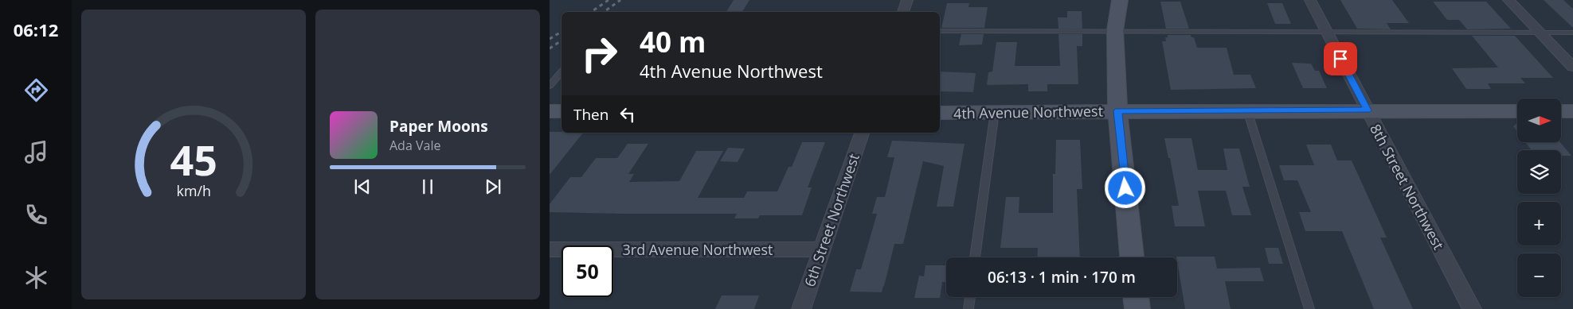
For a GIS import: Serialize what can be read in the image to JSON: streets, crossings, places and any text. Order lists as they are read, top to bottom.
{
  "streets": {
    "main road": ["4th Avenue Northwest"],
    "street": ["8th Street Northwest", "6th Street Northwest", "3rd Avenue Northwest"]
  },
  "crossings": [
    ["4th Avenue Northwest", "8th Street Northwest"],
    ["6th Street Northwest", "3rd Avenue Northwest"]
  ],
  "north": "right",
  "page": {
    "tabs": "06:12",
    "turn": ["40 m", "4th Avenue Northwest"],
    "then": "Then",
    "map_buttons": ["+", "−"],
    "song": ["Paper Moons", "Ada Vale"],
    "limit": "50",
    "trip": "06:13 · 1 min · 170 m",
    "gauge": ["45", "km/h"]
  }
}
